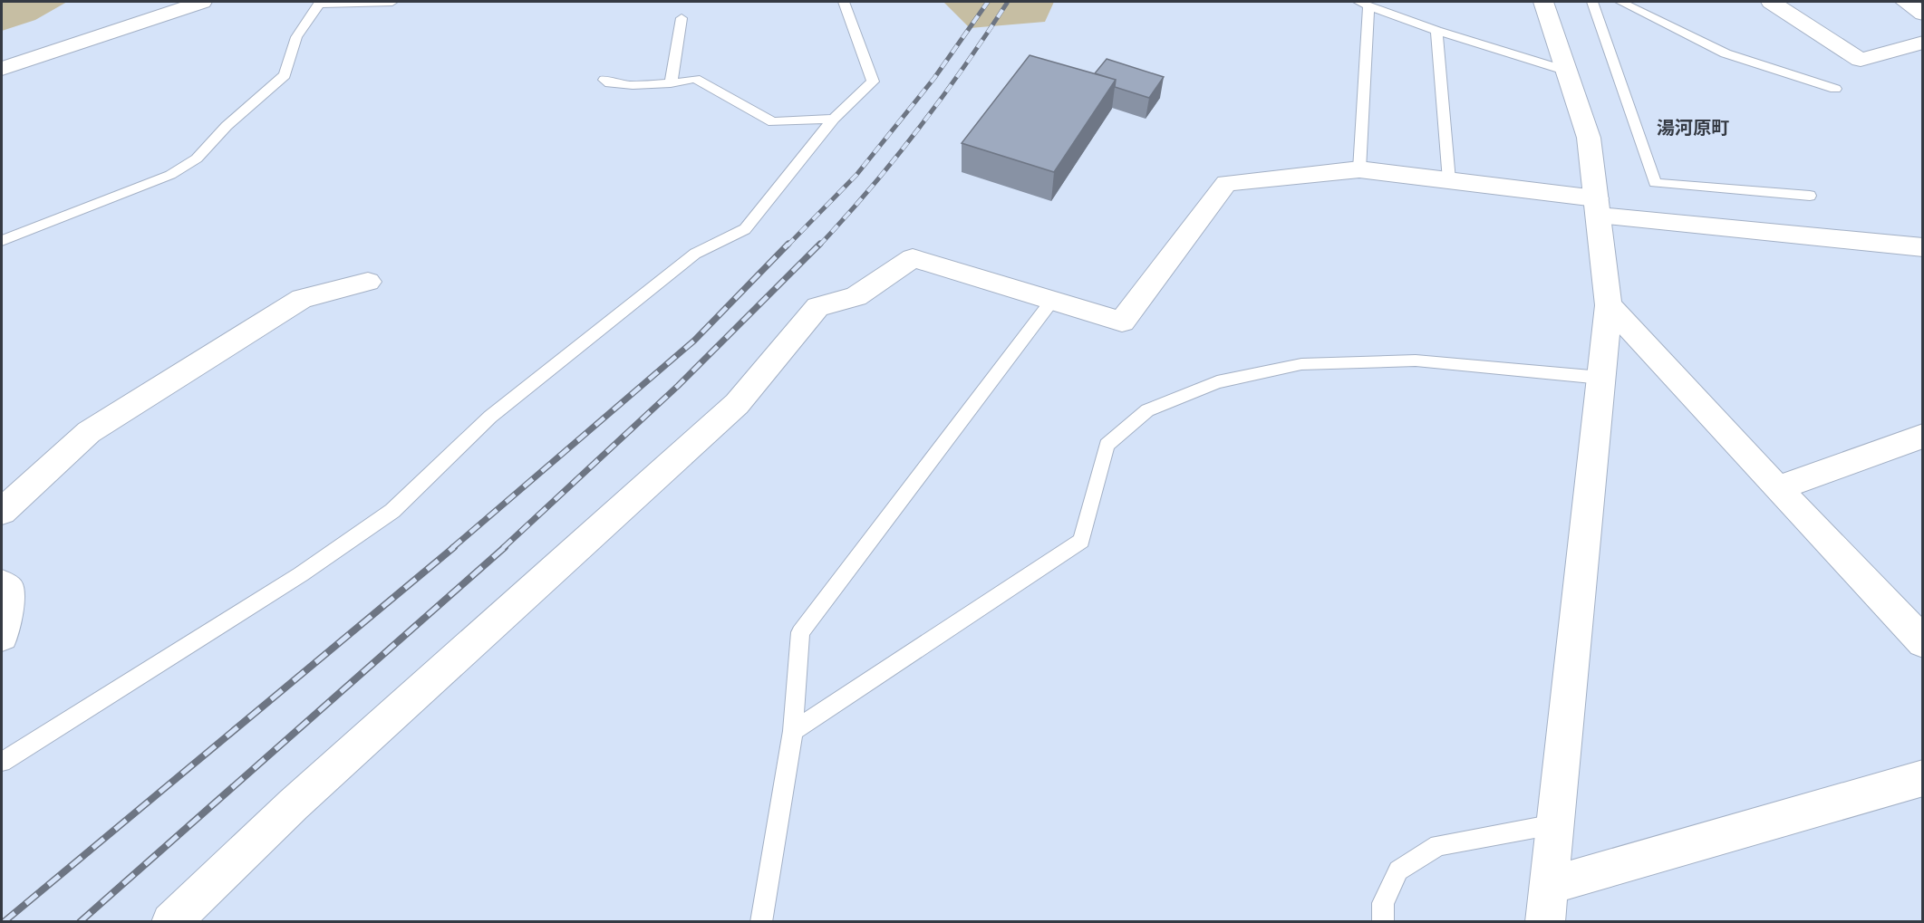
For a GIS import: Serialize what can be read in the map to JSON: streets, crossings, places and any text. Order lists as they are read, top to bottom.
{
  "districts": ["湯河原町"]
}
